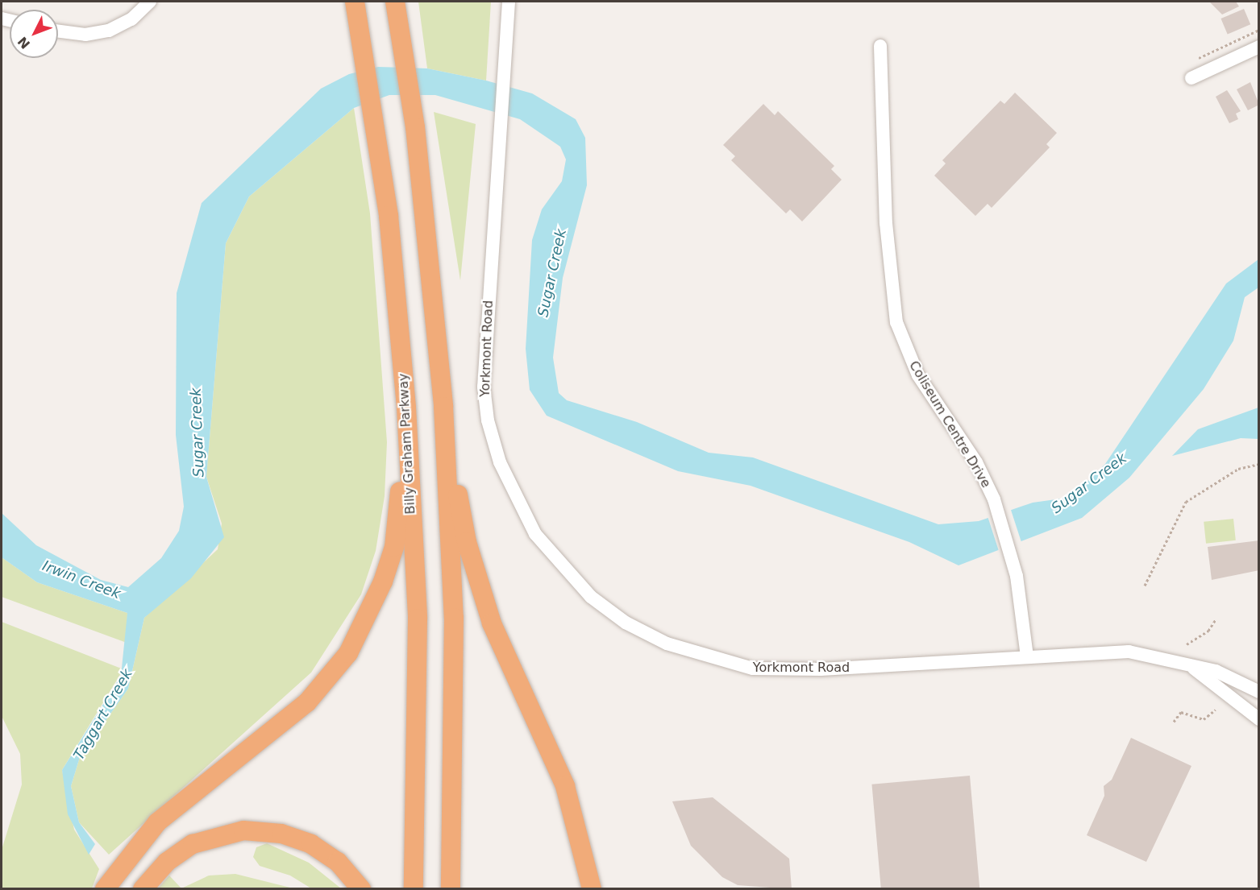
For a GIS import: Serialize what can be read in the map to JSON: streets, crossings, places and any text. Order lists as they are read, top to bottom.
{
  "streets": {
    "highway": ["Billy Graham Parkway"],
    "street": ["Yorkmont Road", "Coliseum Centre Drive"]
  },
  "crossings": [
    ["Yorkmont Road", "Coliseum Centre Drive"]
  ],
  "water": ["Sugar Creek", "Irwin Creek", "Taggart Creek"],
  "north": "bottom left"
}
